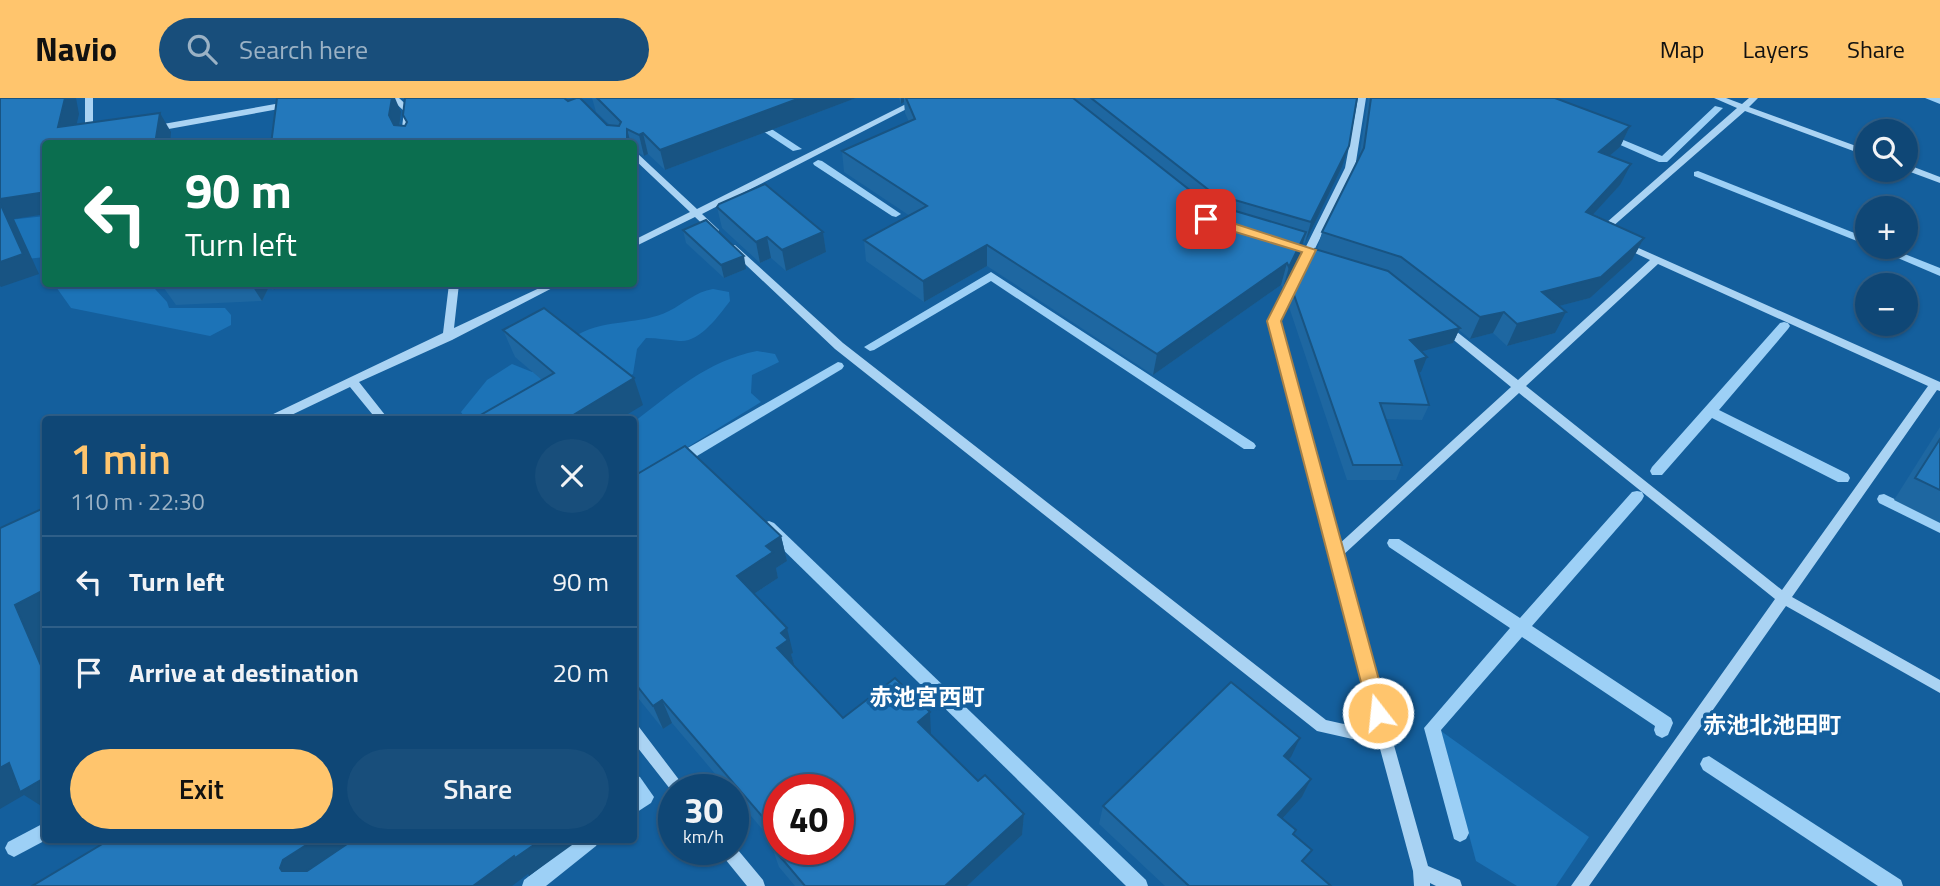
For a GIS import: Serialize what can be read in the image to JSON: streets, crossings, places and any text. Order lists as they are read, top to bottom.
{
  "districts": ["赤池宮西町", "赤池北池田町"],
  "page": {
    "header": "Navio",
    "search": "Search here",
    "nav": ["Map", "Layers", "Share"],
    "map_buttons": ["+", "−"],
    "turn": ["90 m", "Turn left"],
    "heading": ["1 min", "110 m · 22:30"],
    "list": [
      {
        "name": "Turn left",
        "value": "90 m"
      },
      {
        "name": "Arrive at destination",
        "value": "20 m"
      }
    ],
    "buttons": ["Exit", "Share"],
    "speed": "30 km/h",
    "limit": "40"
  }
}
